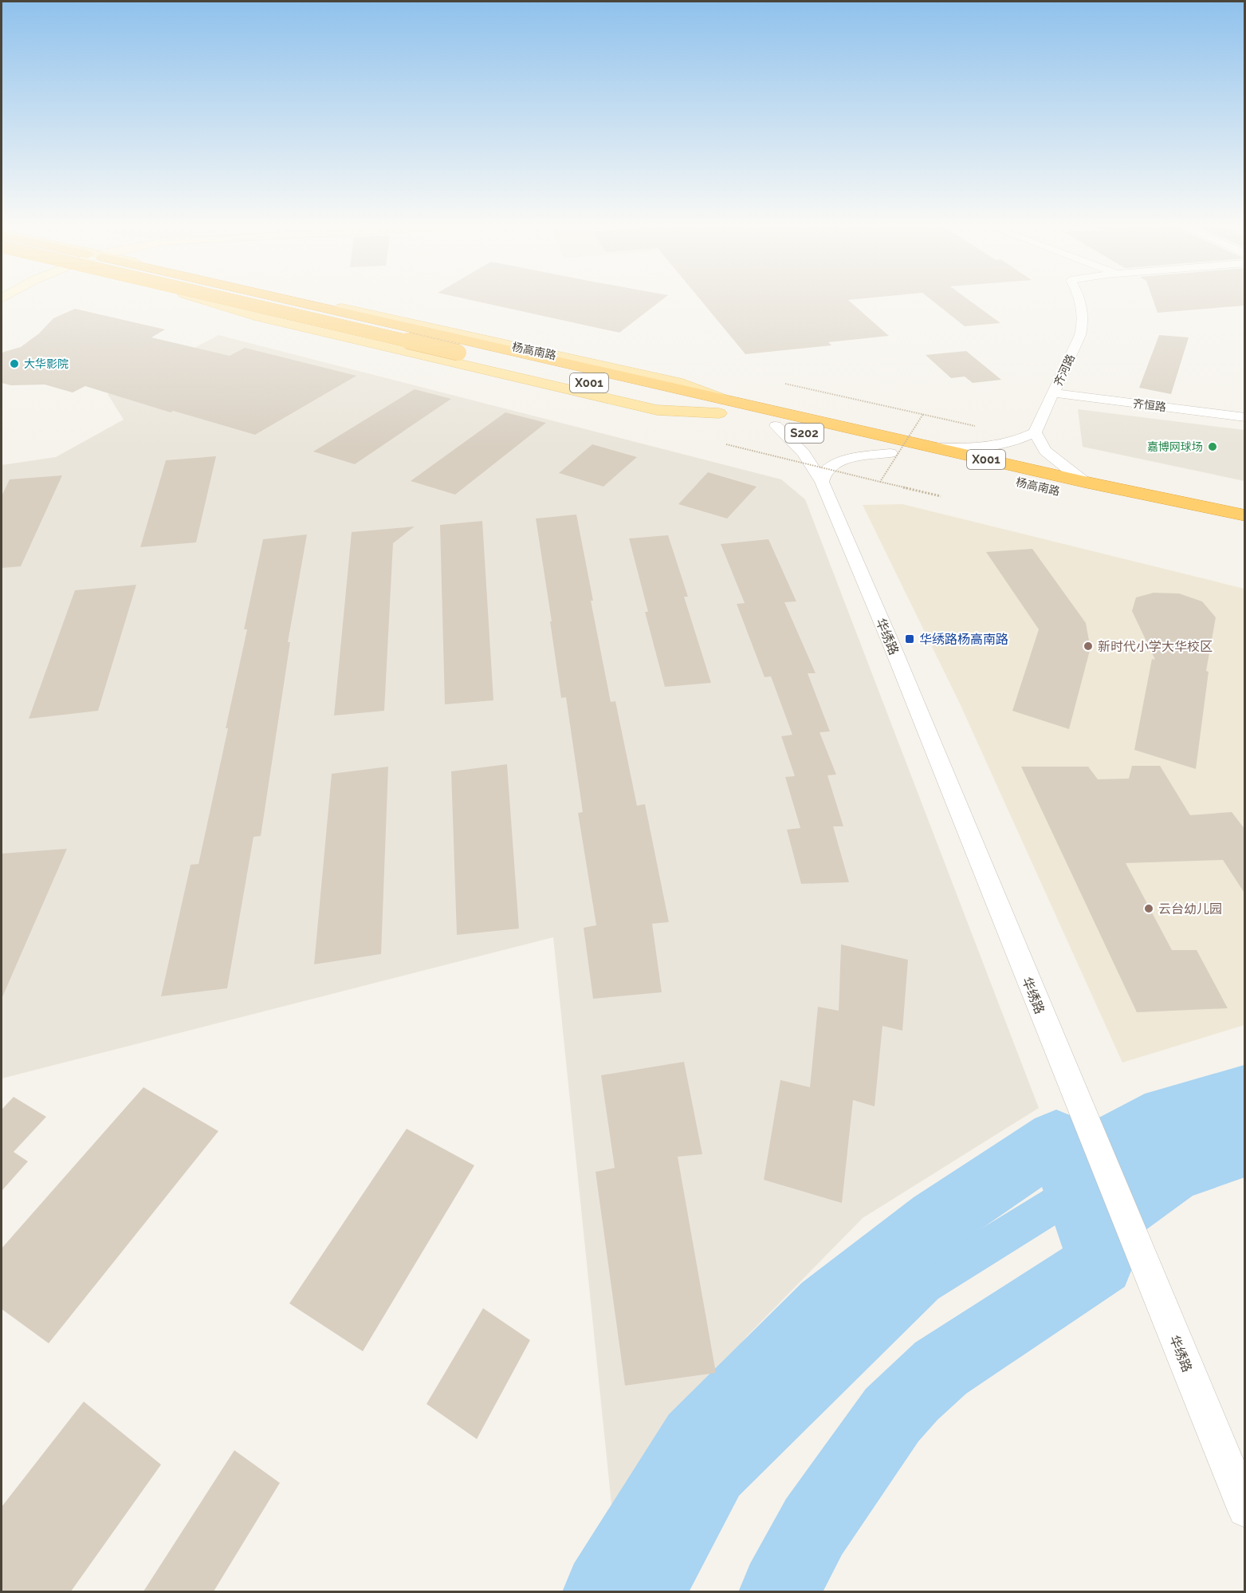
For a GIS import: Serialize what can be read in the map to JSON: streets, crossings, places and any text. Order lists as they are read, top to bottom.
{
  "streets": {
    "highway": ["杨高南路", "X001", "S202"],
    "street": ["齐河路", "齐恒路", "华绣路"]
  },
  "crossings": [
    ["杨高南路", "华绣路"],
    ["齐河路", "齐恒路"]
  ],
  "places": {
    "other": [
      "大华影院",
      "嘉博网球场",
      "新时代小学大华校区",
      "云台幼儿园"
    ],
    "transit": ["华绣路杨高南路"]
  }
}
